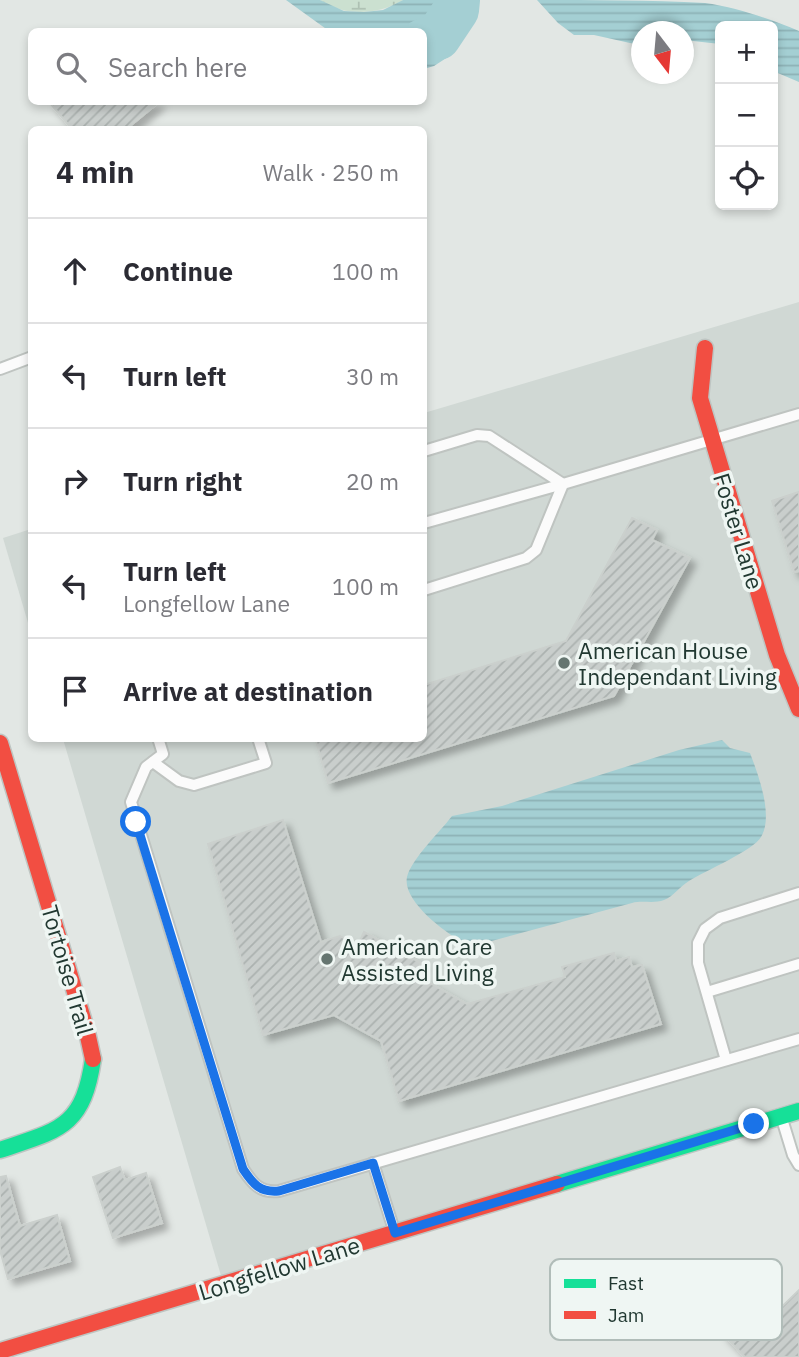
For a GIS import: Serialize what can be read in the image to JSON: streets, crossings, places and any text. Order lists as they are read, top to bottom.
{
  "streets": {
    "street": ["Foster Lane", "Tortoise Trail", "Longfellow Lane"]
  },
  "places": ["American House Independant Living", "American Care Assisted Living"],
  "legend": ["Fast", "Jam"],
  "north": "bottom",
  "page": {
    "map_buttons": ["+", "−"],
    "search": "Search here",
    "heading": ["4 min", "Walk · 250 m"],
    "list": [
      ["Continue", "100 m"],
      ["Turn left", "30 m"],
      ["Turn right", "20 m"],
      ["Turn left", "Longfellow Lane", "100 m"],
      "Arrive at destination"
    ]
  }
}
